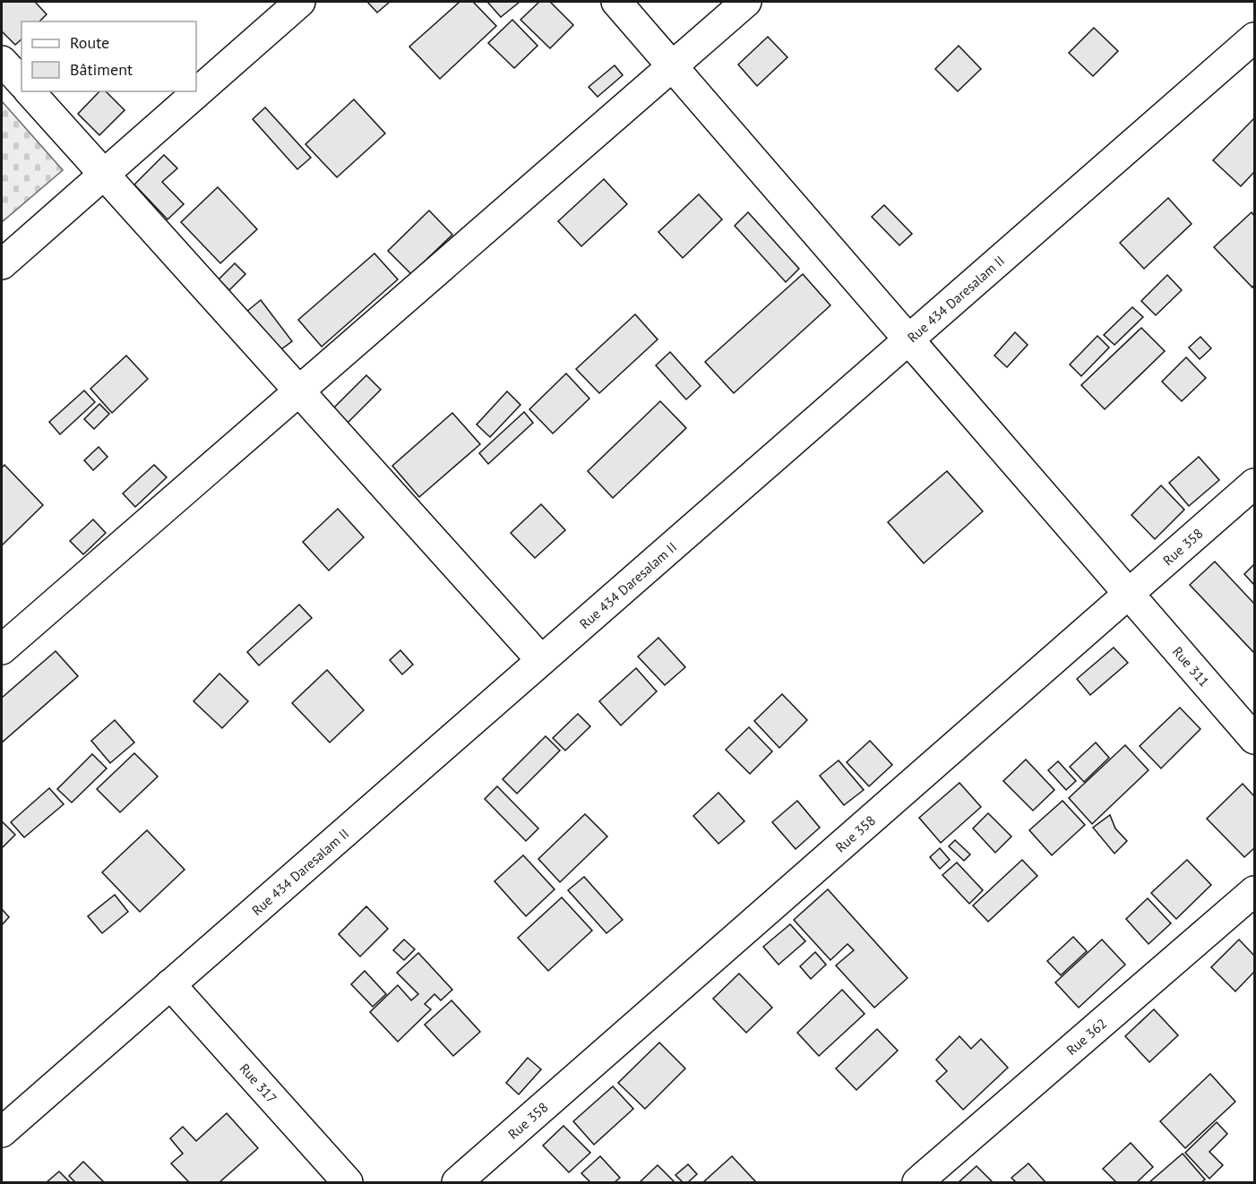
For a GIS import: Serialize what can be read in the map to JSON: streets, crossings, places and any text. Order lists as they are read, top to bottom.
{
  "streets": {
    "street": [
      "Rue 434 Daresalam II",
      "Rue 358",
      "Rue 311",
      "Rue 362",
      "Rue 317"
    ]
  },
  "crossings": [
    ["Rue 434 Daresalam II", "Rue 311"],
    ["Rue 434 Daresalam II", "Rue 317"],
    ["Rue 358", "Rue 311"]
  ],
  "legend": ["Route", "Bâtiment"]
}
